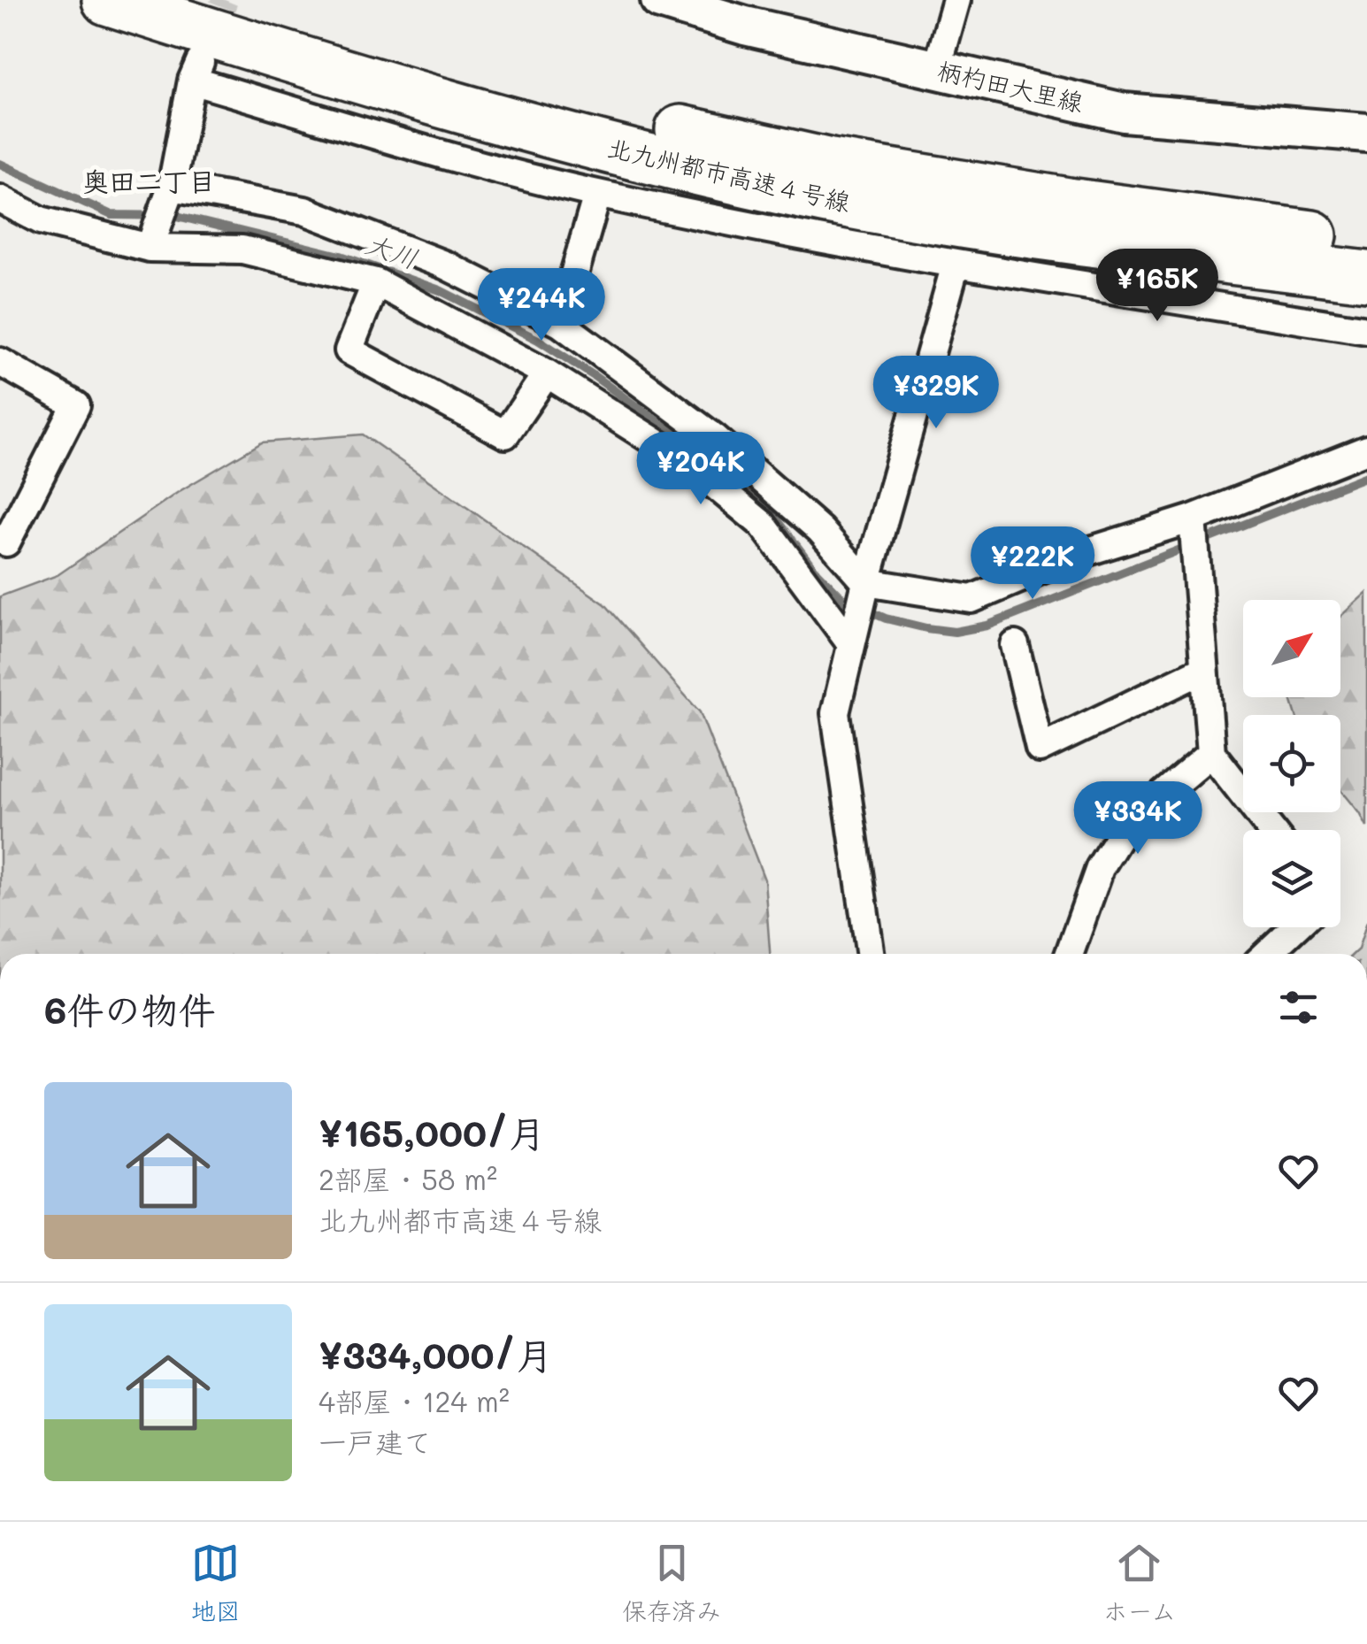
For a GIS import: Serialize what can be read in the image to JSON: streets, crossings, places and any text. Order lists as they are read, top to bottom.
{
  "streets": {
    "highway": ["北九州都市高速４号線"],
    "main road": ["柄杓田大里線"]
  },
  "districts": ["奥田二丁目"],
  "water": ["大川"],
  "north": "top right",
  "page": {
    "price": [
      "¥165K",
      "¥244K",
      "¥329K",
      "¥204K",
      "¥222K",
      "¥334K"
    ],
    "heading": "6件の物件",
    "list": [
      {
        "name": "¥165,000/月",
        "note": "2部屋 · 58 m² · 北九州都市高速４号線"
      },
      {
        "name": "¥334,000/月",
        "note": "4部屋 · 124 m² · 一戸建て"
      }
    ],
    "tabs": ["地図", "保存済み", "ホーム"]
  }
}
